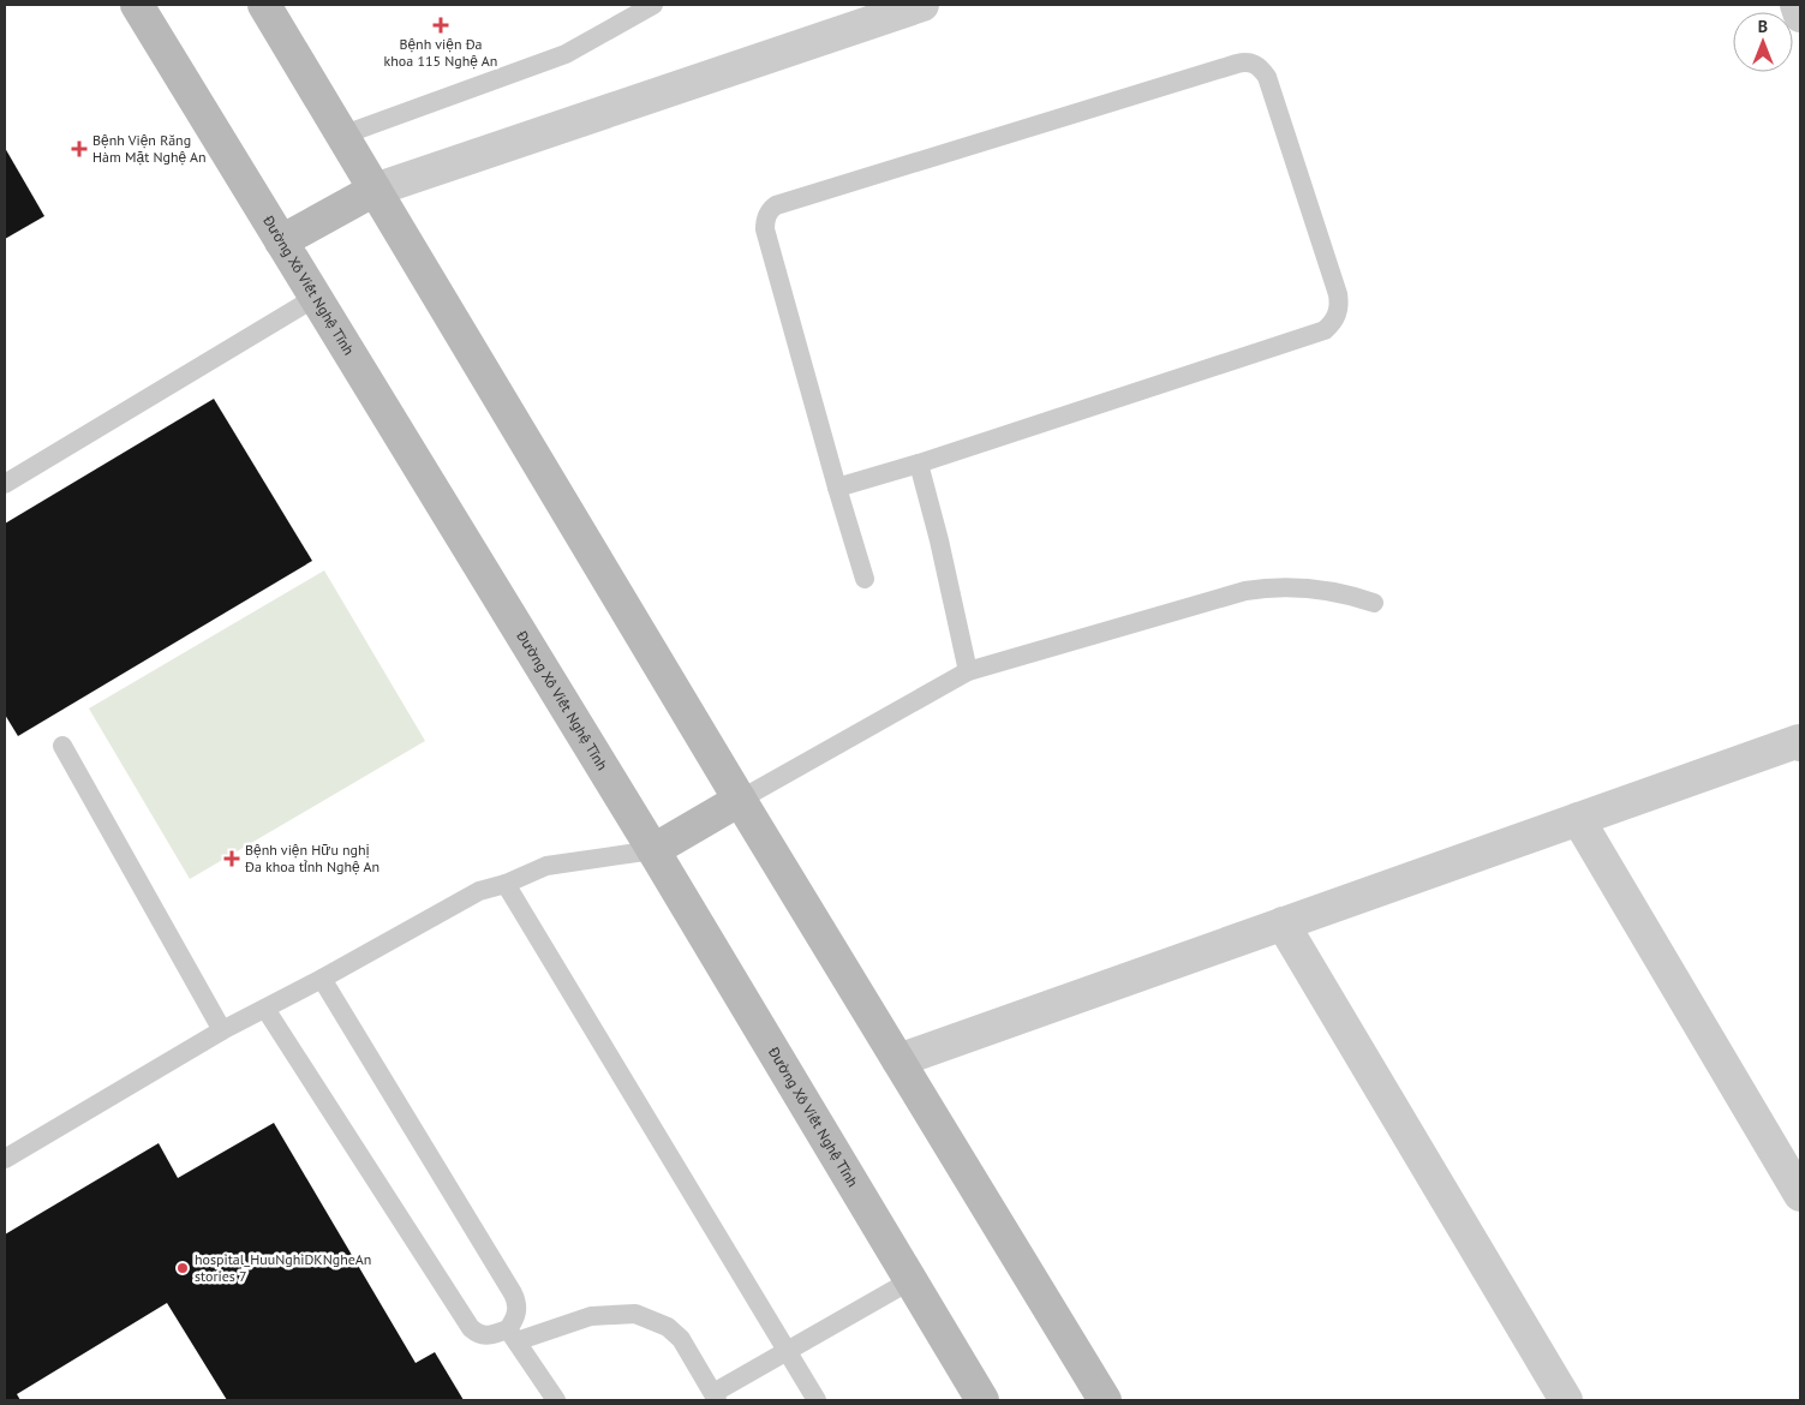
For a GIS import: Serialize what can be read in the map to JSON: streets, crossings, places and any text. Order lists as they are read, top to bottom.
{
  "streets": {
    "main road": ["Đường Xô Viết Nghệ Tĩnh"]
  },
  "places": {
    "health": ["Bệnh viện Đa khoa 115 Nghệ An", "Bệnh Viện Răng Hàm Mặt Nghệ An", "Bệnh viện Hữu nghị Đa khoa tỉnh Nghệ An"],
    "other": ["hospital_HuuNghiDKNgheAn stories 7"]
  },
  "north": "top"
}
